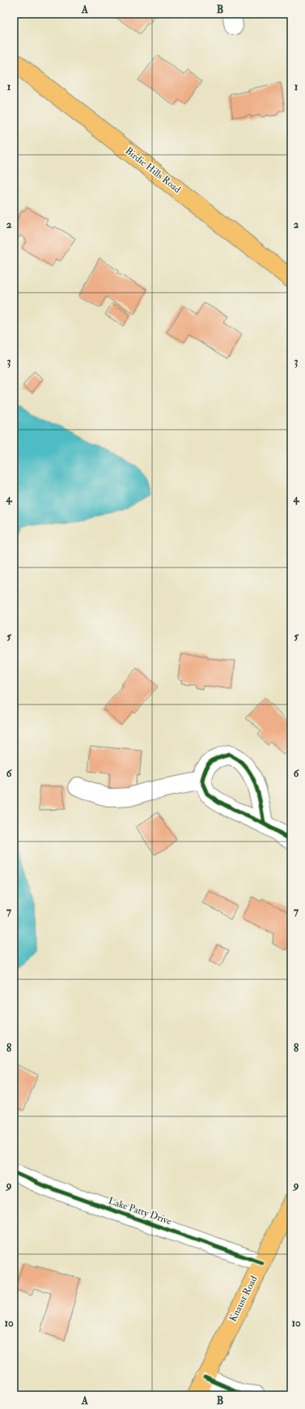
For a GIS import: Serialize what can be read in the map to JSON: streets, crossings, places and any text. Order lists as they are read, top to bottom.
{
  "streets": {
    "main road": ["Birdie Hills Road", "Knaust Road"],
    "street": ["Lake Patty Drive"]
  },
  "crossings": [
    ["Lake Patty Drive", "Knaust Road"]
  ],
  "grid": {
    "columns": ["A", "B"],
    "rows": [
      "1",
      "2",
      "3",
      "4",
      "5",
      "6",
      "7",
      "8",
      "9",
      "10"
    ]
  }
}
